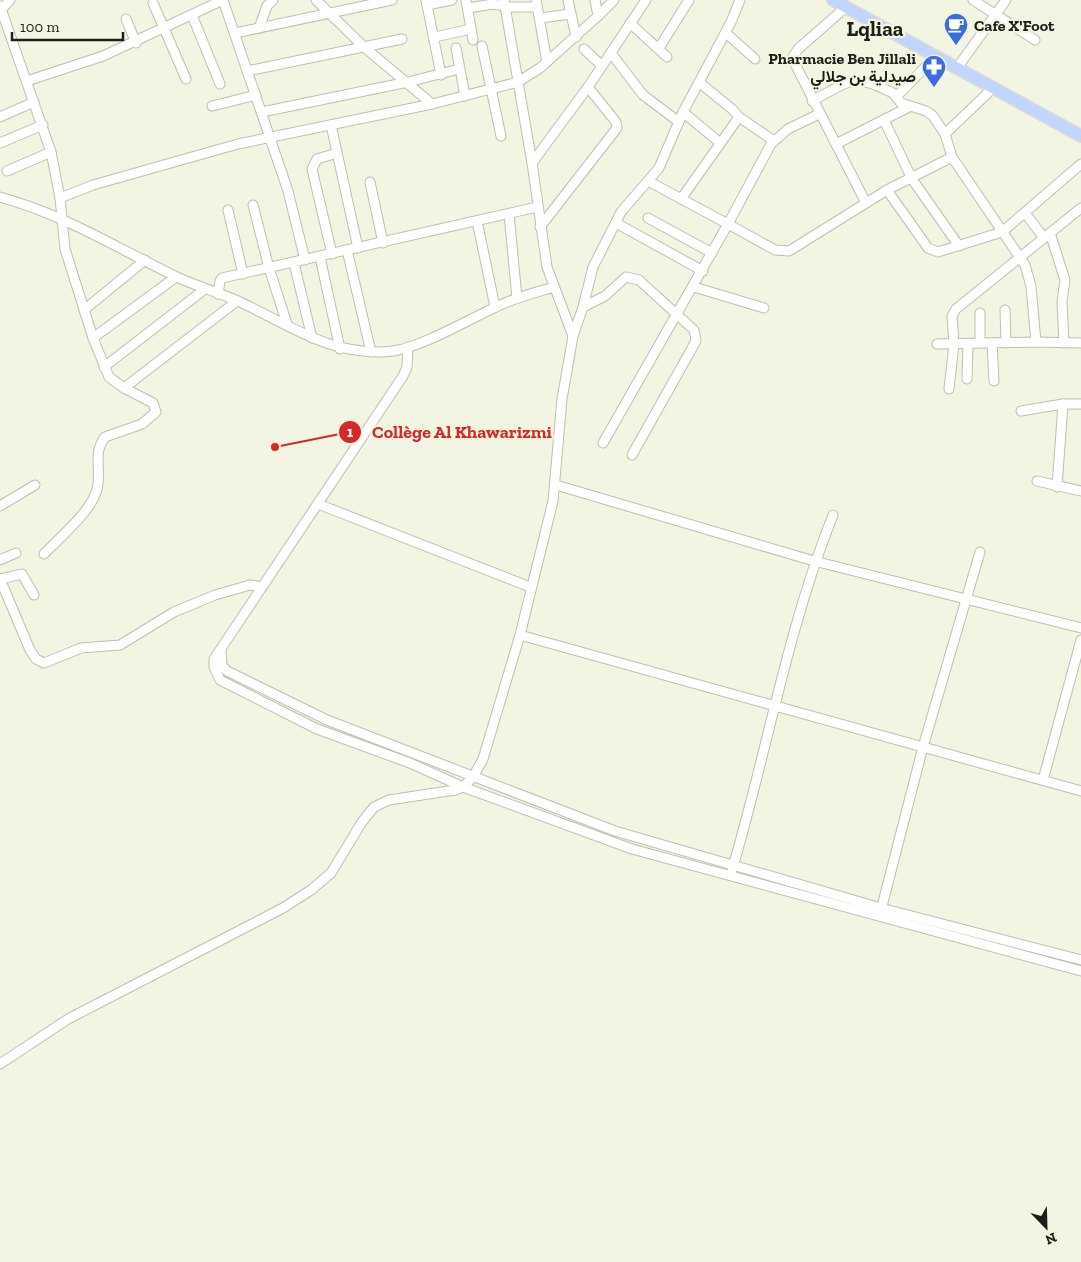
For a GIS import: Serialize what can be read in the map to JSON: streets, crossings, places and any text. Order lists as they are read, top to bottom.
{
  "districts": ["Lqliaa"],
  "places": {
    "cafe": ["Cafe X'Foot"],
    "pharmacy": ["Pharmacie Ben Jillali صيدلية بن جلالي"],
    "other": ["Collège Al Khawarizmi"]
  },
  "scale_bar": "100 m",
  "north": "bottom right"
}
